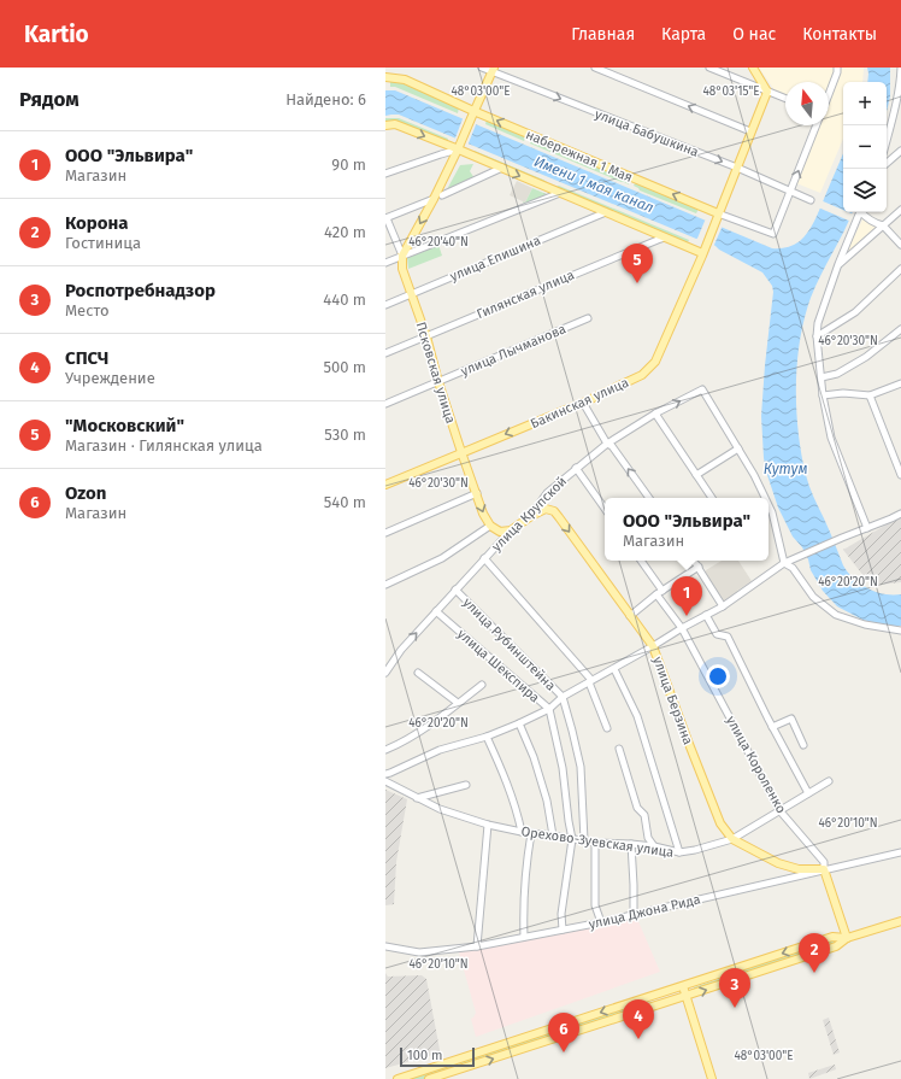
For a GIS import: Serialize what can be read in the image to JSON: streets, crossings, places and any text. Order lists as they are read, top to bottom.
{
  "streets": {
    "main road": [
      "набережная 1 Мая",
      "Псковская улица",
      "Бакинская улица",
      "улица Крупской",
      "улица Берзина",
      "улица Короленко"
    ],
    "street": [
      "улица Бабушкина",
      "улица Епишина",
      "Гилянская улица",
      "улица Лычманова",
      "улица Рубинштейна",
      "улица Шекспира",
      "Орехово-Зуевская улица",
      "улица Джона Рида"
    ]
  },
  "crossings": [
    ["улица Бабушкина", "набережная 1 Мая"],
    ["улица Бабушкина", "Бакинская улица"],
    ["набережная 1 Мая", "Бакинская улица"],
    ["улица Епишина", "Псковская улица"],
    ["Гилянская улица", "Псковская улица"],
    ["улица Лычманова", "Псковская улица"],
    ["Псковская улица", "Бакинская улица"],
    ["улица Крупской", "улица Рубинштейна"],
    ["улица Крупской", "улица Шекспира"],
    ["улица Крупской", "улица Берзина"],
    ["улица Рубинштейна", "Орехово-Зуевская улица"],
    ["улица Шекспира", "Орехово-Зуевская улица"],
    ["улица Шекспира", "улица Джона Рида"],
    ["улица Берзина", "улица Короленко"],
    ["улица Берзина", "Орехово-Зуевская улица"],
    ["улица Берзина", "улица Джона Рида"],
    ["улица Короленко", "Орехово-Зуевская улица"],
    ["улица Короленко", "улица Джона Рида"]
  ],
  "water": ["Имени 1 мая канал", "Кутум"],
  "scale_bar": "100 m",
  "north": "top",
  "page": {
    "header": "Kartio",
    "nav": [
      "Главная",
      "Карта",
      "О нас",
      "Контакты"
    ],
    "heading": ["Рядом", "Найдено: 6"],
    "map_buttons": ["+", "−"],
    "list": [
      {
        "mark": "1",
        "name": "ООО \"Эльвира\"",
        "note": "Магазин",
        "value": "90 m"
      },
      {
        "mark": "2",
        "name": "Корона",
        "note": "Гостиница",
        "value": "420 m"
      },
      {
        "mark": "3",
        "name": "Роспотребнадзор",
        "note": "Место",
        "value": "440 m"
      },
      {
        "mark": "4",
        "name": "СПСЧ",
        "note": "Учреждение",
        "value": "500 m"
      },
      {
        "mark": "5",
        "name": "\"Московский\"",
        "note": "Магазин · Гилянская улица",
        "value": "530 m"
      },
      {
        "mark": "6",
        "name": "Ozon",
        "note": "Магазин",
        "value": "540 m"
      }
    ],
    "pins": [
      "5",
      "1",
      "2",
      "3",
      "4",
      "6"
    ],
    "popup": ["ООО \"Эльвира\"", "Магазин"],
    "scale": "100 m"
  },
  "coordinates": [
    "48°03'00\"E",
    "48°03'15\"E",
    "46°20'40\"N",
    "46°20'30\"N",
    "46°20'20\"N",
    "46°20'10\"N"
  ]
}
